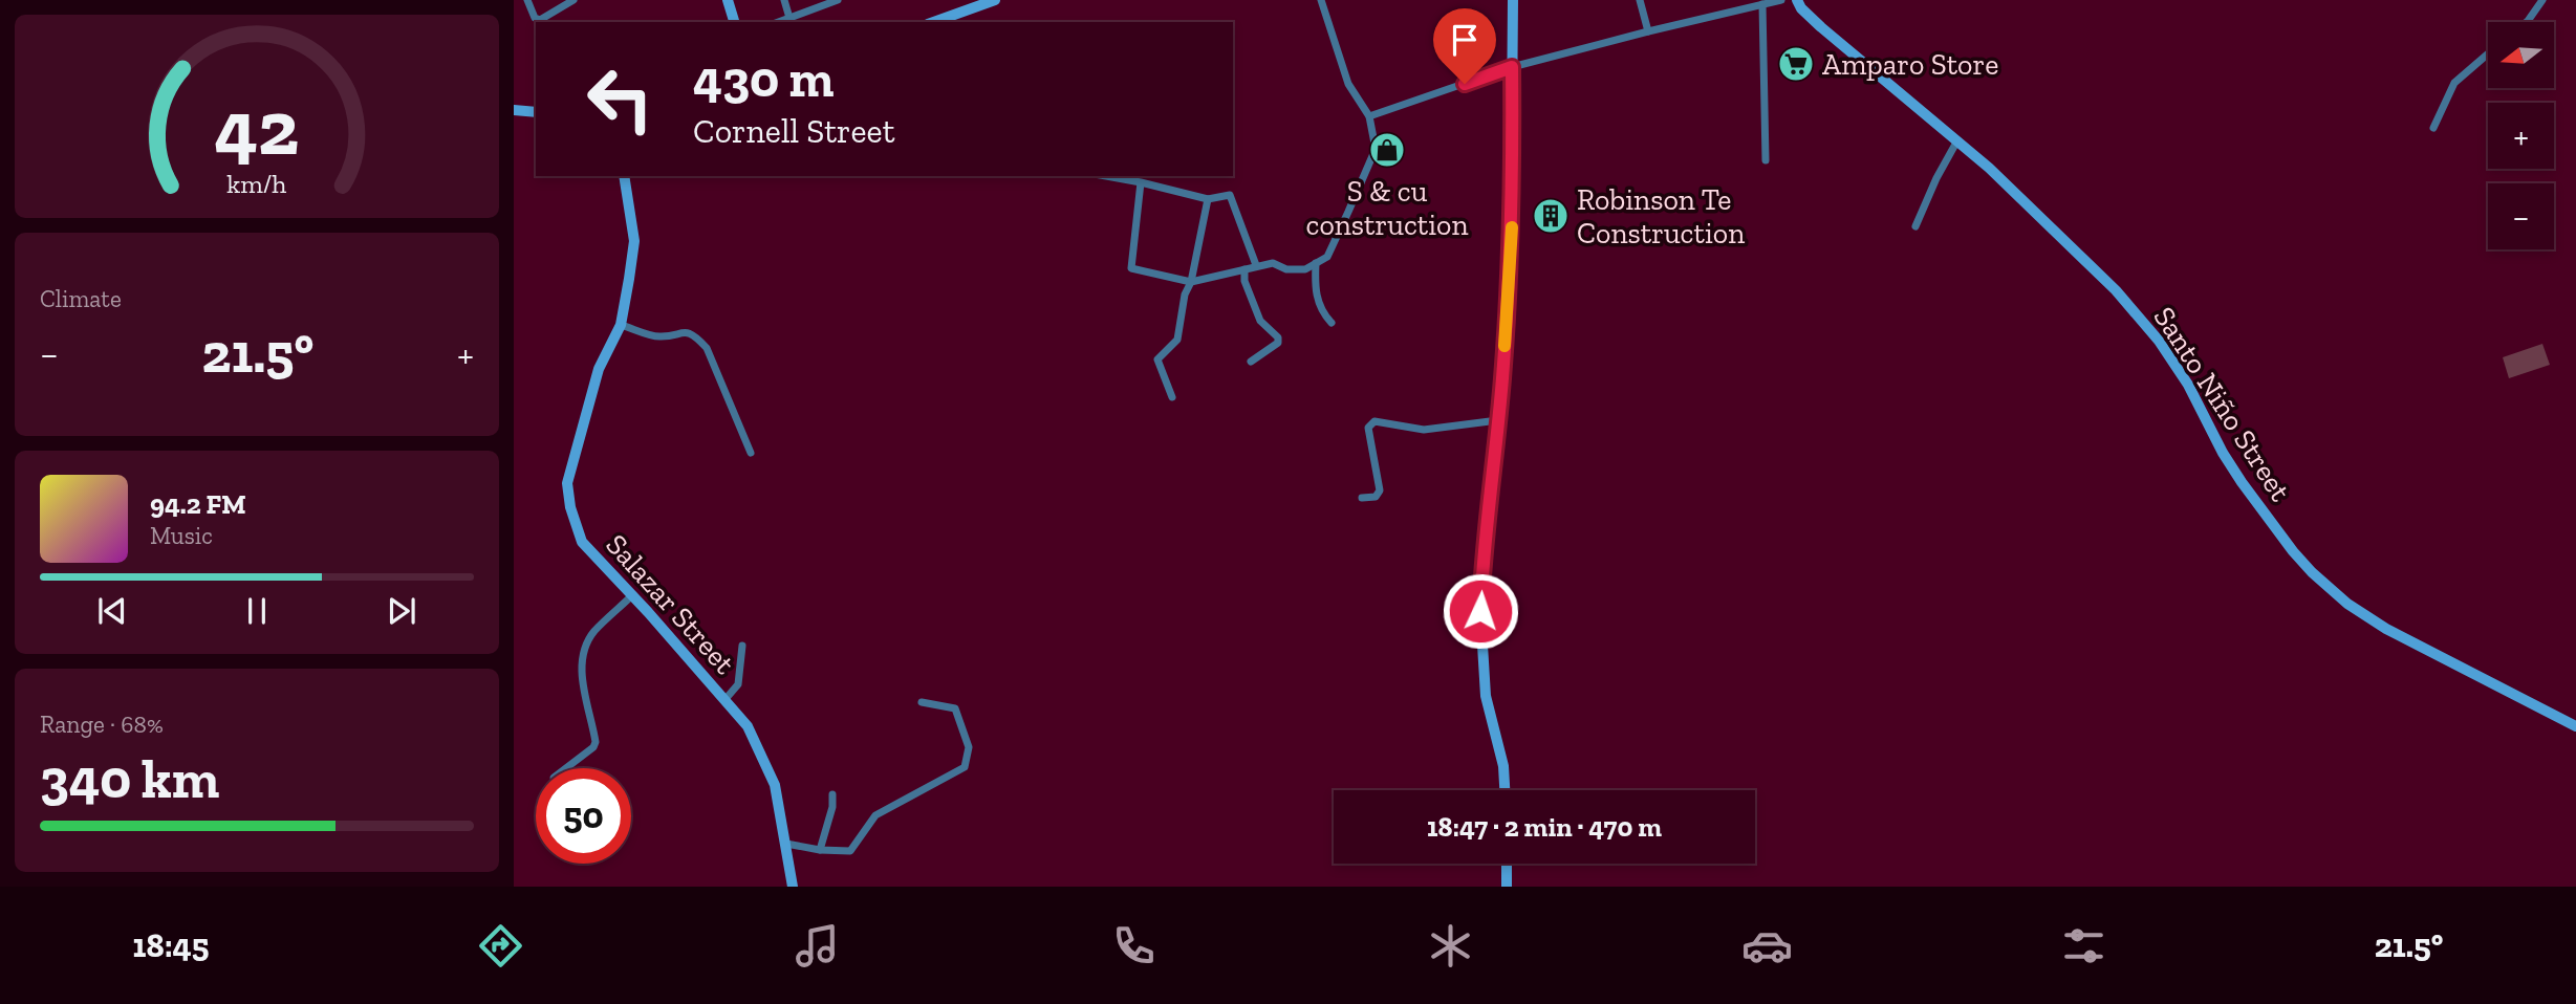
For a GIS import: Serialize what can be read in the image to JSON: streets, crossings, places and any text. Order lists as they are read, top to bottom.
{
  "streets": {
    "main road": ["Santo Niño Street", "Salazar Street"]
  },
  "places": {
    "supermarket": ["Amparo Store"],
    "shop": ["S & cu construction"],
    "building": ["Robinson Te Construction"]
  },
  "north": "left",
  "page": {
    "map_buttons": ["+", "−"],
    "turn": ["430 m", "Cornell Street"],
    "tile": [
      "Climate",
      ["Range · 68%", "340 km"]
    ],
    "heat": ["−", "21.5°", "+"],
    "song": ["94.2 FM", "Music"],
    "limit": "50",
    "trip": "18:47 · 2 min · 470 m",
    "tabs": ["18:45", "21.5°"],
    "gauge": ["42", "km/h"]
  }
}
